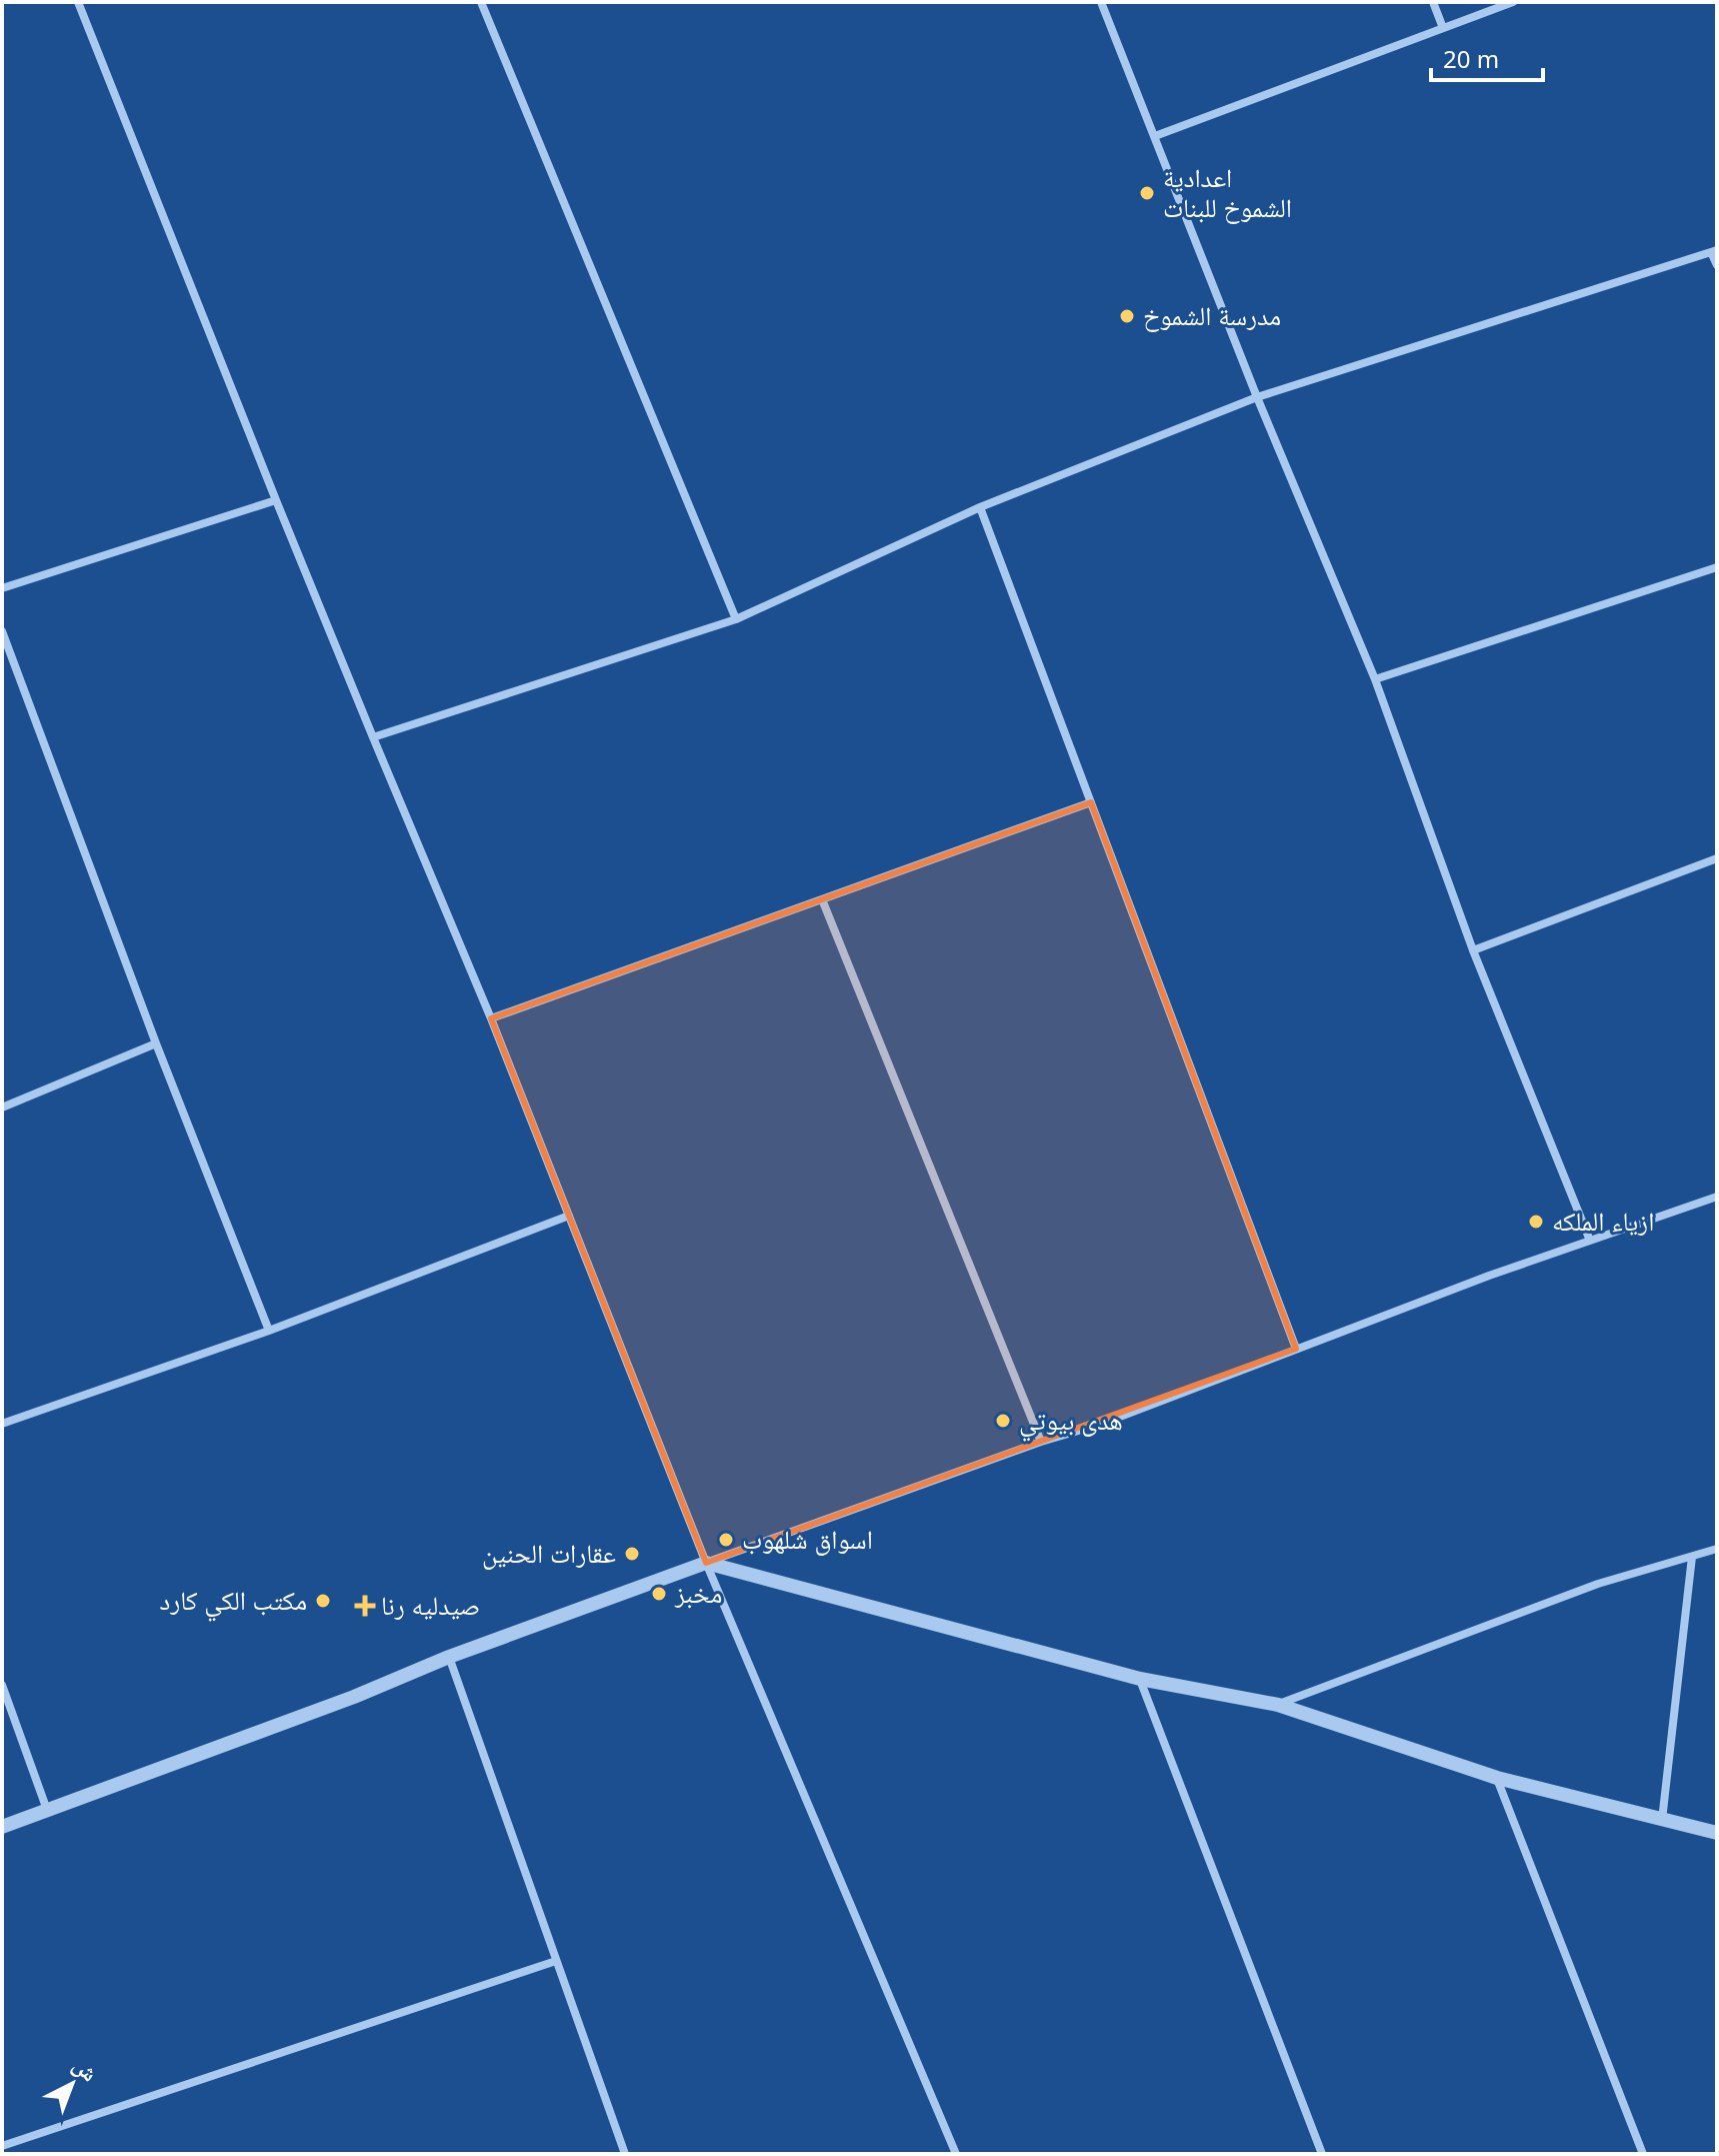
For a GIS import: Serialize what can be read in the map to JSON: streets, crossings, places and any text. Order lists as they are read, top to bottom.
{
  "places": {
    "other": [
      "اعدادية الشموخ للبنات",
      "مدرسة الشموخ",
      "ازياء الملكه",
      "هدى بيوتي",
      "اسواق شلهوب",
      "عقارات الحنين",
      "مخبز",
      "مكتب الكي كارد"
    ],
    "health": ["صيدليه رنا"]
  },
  "scale_bar": "20 m",
  "north": "top right"
}
